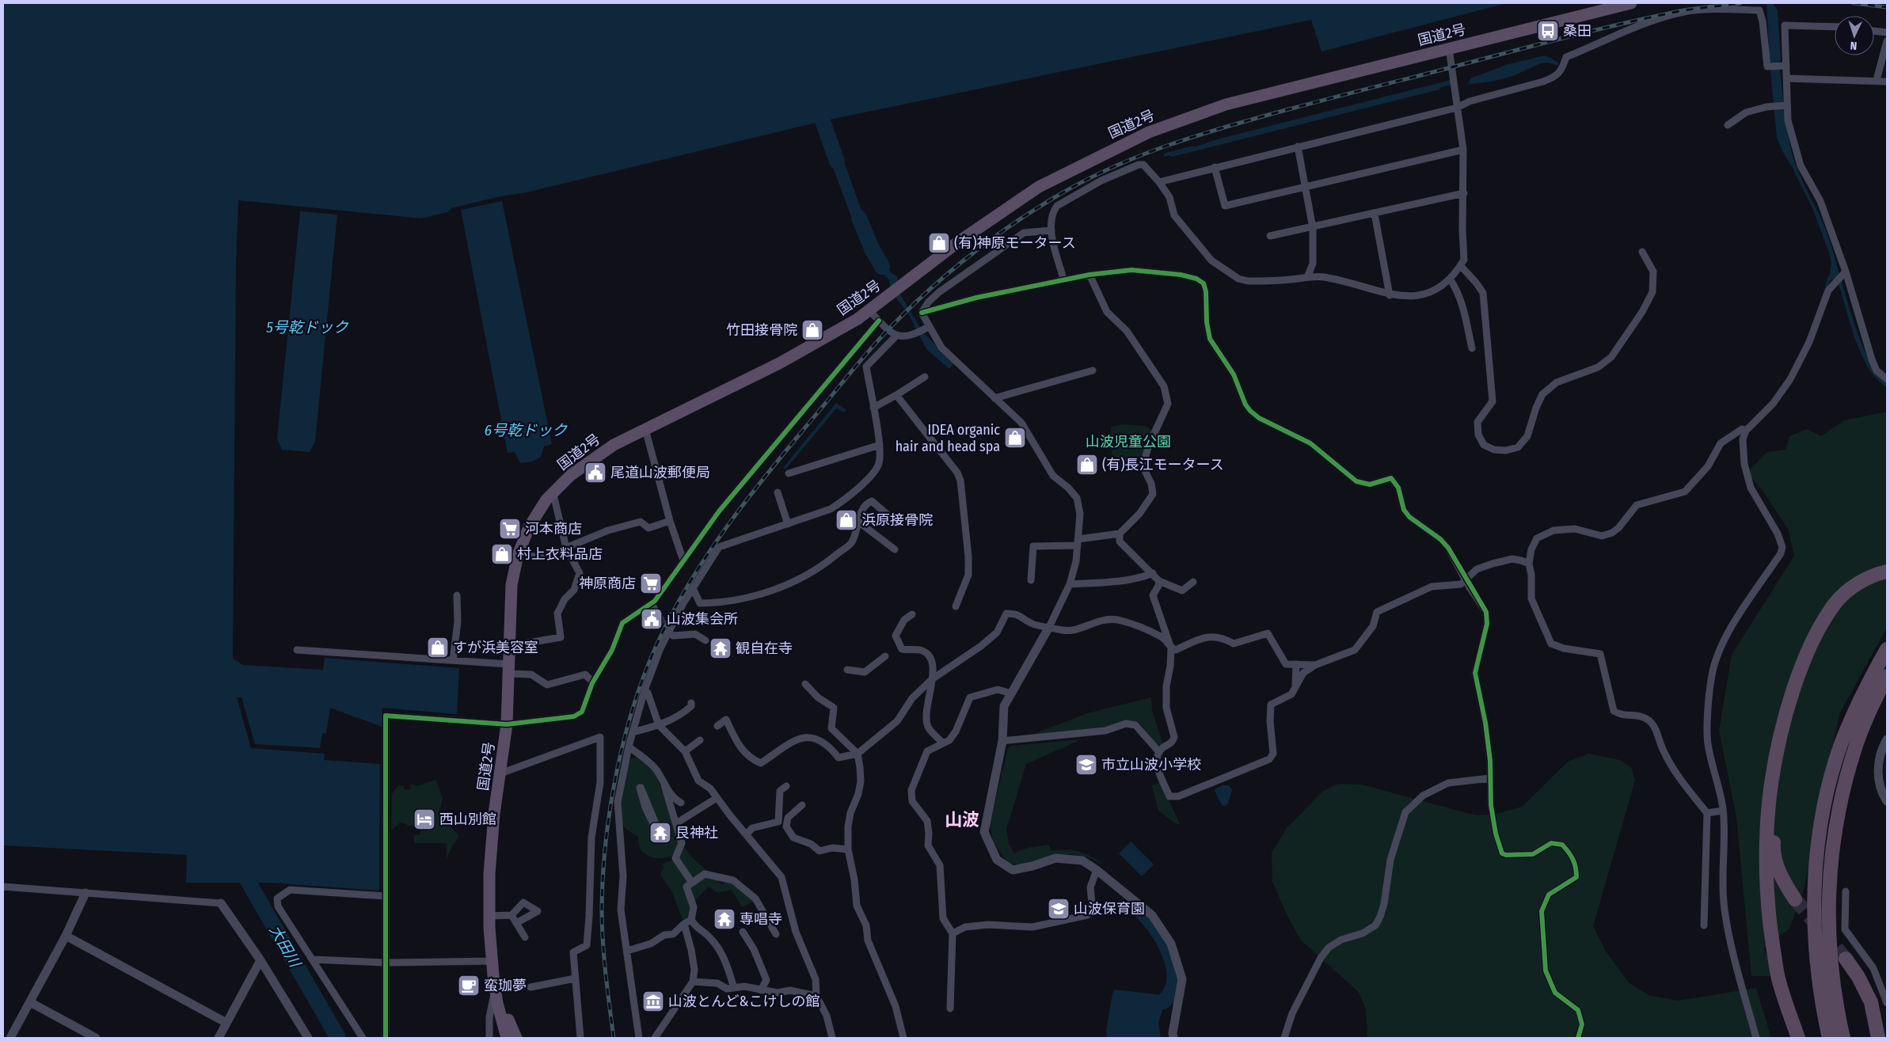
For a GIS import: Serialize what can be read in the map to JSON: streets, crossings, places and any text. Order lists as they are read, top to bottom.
{
  "streets": {
    "highway": ["国道2号"]
  },
  "districts": ["山波"],
  "water": ["5号乾ドック", "6号乾ドック", "大田川"],
  "parks": ["山波児童公園"],
  "places": {
    "bus stop": ["桑田"],
    "shop": [
      "(有)神原モータース",
      "竹田接骨院",
      "IDEA organic hair and head spa",
      "(有)長江モータース",
      "浜原接骨院",
      "村上衣料品店",
      "すが浜美容室"
    ],
    "public building": ["尾道山波郵便局", "山波集会所"],
    "supermarket": ["河本商店", "神原商店"],
    "temple": ["観自在寺", "艮神社", "専唱寺"],
    "school or university": ["市立山波小学校", "山波保育園"],
    "hotel": ["西山別館"],
    "cafe": ["蛮珈夢"],
    "museum": ["山波とんど&こけしの館"]
  },
  "north": "bottom"
}
